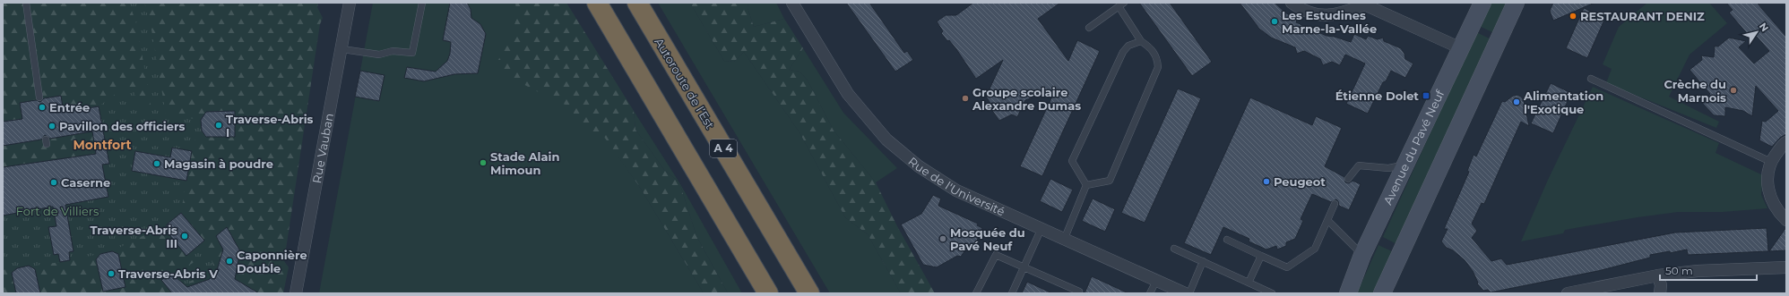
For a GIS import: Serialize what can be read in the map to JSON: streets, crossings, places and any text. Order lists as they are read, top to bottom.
{
  "streets": {
    "highway": ["Autoroute de l’Est", "A 4"],
    "main road": ["Avenue du Pavé Neuf"],
    "street": ["Rue Vauban", "Rue de l'Université"]
  },
  "districts": ["Montfort"],
  "parks": ["Fort de Villiers"],
  "places": {
    "other": [
      "RESTAURANT DENIZ",
      "Les Estudines Marne-la-Vallée",
      "Crèche du Marnois",
      "Groupe scolaire Alexandre Dumas",
      "Alimentation l'Exotique",
      "Entrée",
      "Traverse-Abris I",
      "Pavillon des officiers",
      "Stade Alain Mimoun",
      "Magasin à poudre",
      "Peugeot",
      "Caserne",
      "Traverse-Abris III",
      "Mosquée du Pavé Neuf",
      "Caponnière Double",
      "Traverse-Abris V"
    ],
    "transit": ["Étienne Dolet"]
  },
  "scale_bar": "50 m",
  "north": "top right"
}
